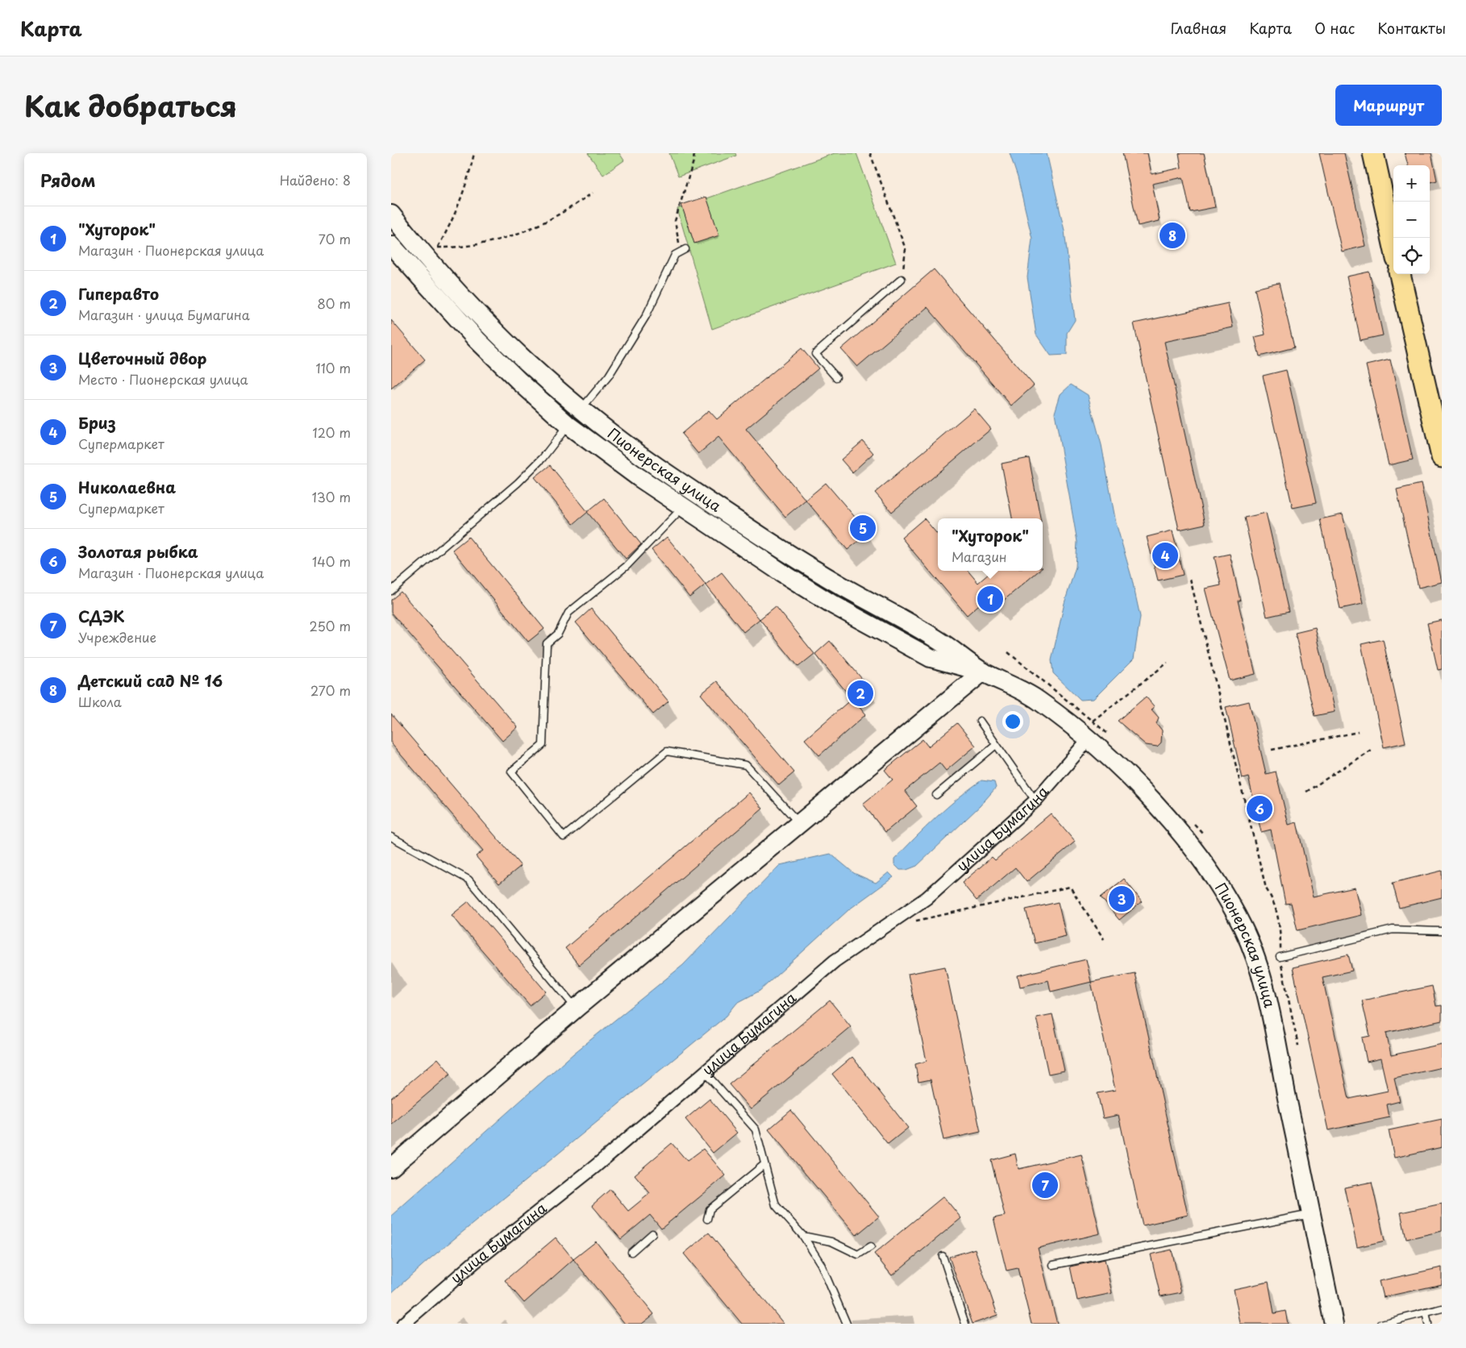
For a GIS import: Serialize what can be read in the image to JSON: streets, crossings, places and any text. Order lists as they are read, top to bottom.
{
  "streets": {
    "main road": ["Пионерская улица"],
    "street": ["улица Бумагина"]
  },
  "crossings": [
    ["Пионерская улица", "улица Бумагина"]
  ],
  "page": {
    "header": "Карта",
    "nav": [
      "Главная",
      "Карта",
      "О нас",
      "Контакты"
    ],
    "title": "Как добраться",
    "buttons": "Маршрут",
    "heading": ["Рядом", "Найдено: 8"],
    "map_buttons": ["+", "−"],
    "list": [
      {
        "mark": "1",
        "name": "\"Хуторок\"",
        "note": "Магазин · Пионерская улица",
        "value": "70 m"
      },
      {
        "mark": "2",
        "name": "Гиперавто",
        "note": "Магазин · улица Бумагина",
        "value": "80 m"
      },
      {
        "mark": "3",
        "name": "Цветочный двор",
        "note": "Место · Пионерская улица",
        "value": "110 m"
      },
      {
        "mark": "4",
        "name": "Бриз",
        "note": "Супермаркет",
        "value": "120 m"
      },
      {
        "mark": "5",
        "name": "Николаевна",
        "note": "Супермаркет",
        "value": "130 m"
      },
      {
        "mark": "6",
        "name": "Золотая рыбка",
        "note": "Магазин · Пионерская улица",
        "value": "140 m"
      },
      {
        "mark": "7",
        "name": "СДЭК",
        "note": "Учреждение",
        "value": "250 m"
      },
      {
        "mark": "8",
        "name": "Детский сад № 16",
        "note": "Школа",
        "value": "270 m"
      }
    ],
    "pins": [
      "8",
      "5",
      "4",
      "1",
      "2",
      "6",
      "3",
      "7"
    ],
    "popup": ["\"Хуторок\"", "Магазин"]
  }
}
